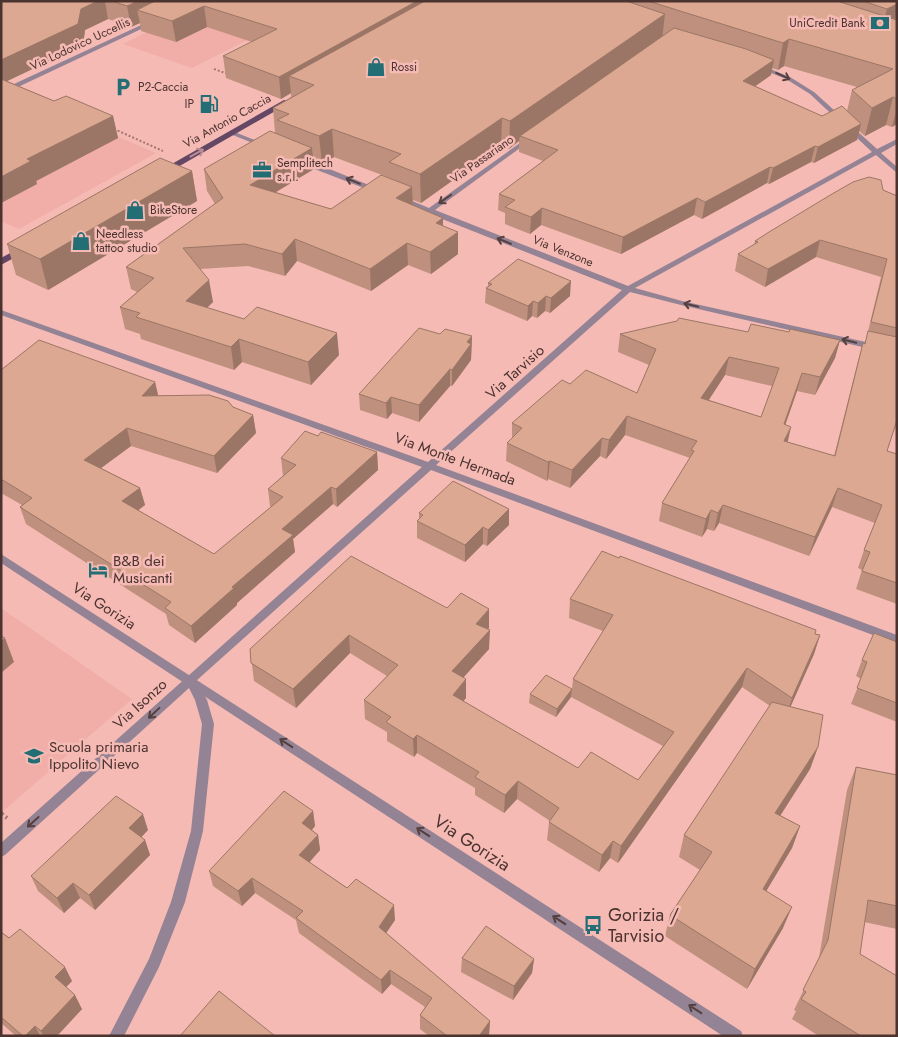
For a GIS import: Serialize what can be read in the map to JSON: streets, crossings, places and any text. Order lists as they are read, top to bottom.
{
  "streets": {
    "main road": ["Via Antonio Caccia"],
    "street": [
      "Via Lodovico Uccellis",
      "Via Passariano",
      "Via Venzone",
      "Via Tarvisio",
      "Via Monte Hermada",
      "Via Gorizia",
      "Via Isonzo"
    ]
  },
  "crossings": [
    ["Via Passariano", "Via Venzone"],
    ["Via Venzone", "Via Tarvisio"],
    ["Via Tarvisio", "Via Monte Hermada"],
    ["Via Tarvisio", "Via Gorizia"],
    ["Via Tarvisio", "Via Isonzo"],
    ["Via Gorizia", "Via Isonzo"]
  ],
  "one_way": [
    "Via Antonio Caccia",
    "Via Passariano",
    "Via Venzone",
    "Via Gorizia",
    "Via Isonzo"
  ],
  "places": {
    "bank": ["UniCredit Bank"],
    "shop": ["Rossi", "BikeStore", "Needless tattoo studio"],
    "parking": ["P2-Caccia"],
    "fuel station": ["IP"],
    "office": ["Semplitech s.r.l."],
    "hotel": ["B&B dei Musicanti"],
    "school or university": ["Scuola primaria Ippolito Nievo"],
    "bus stop": ["Gorizia / Tarvisio"]
  }
}
